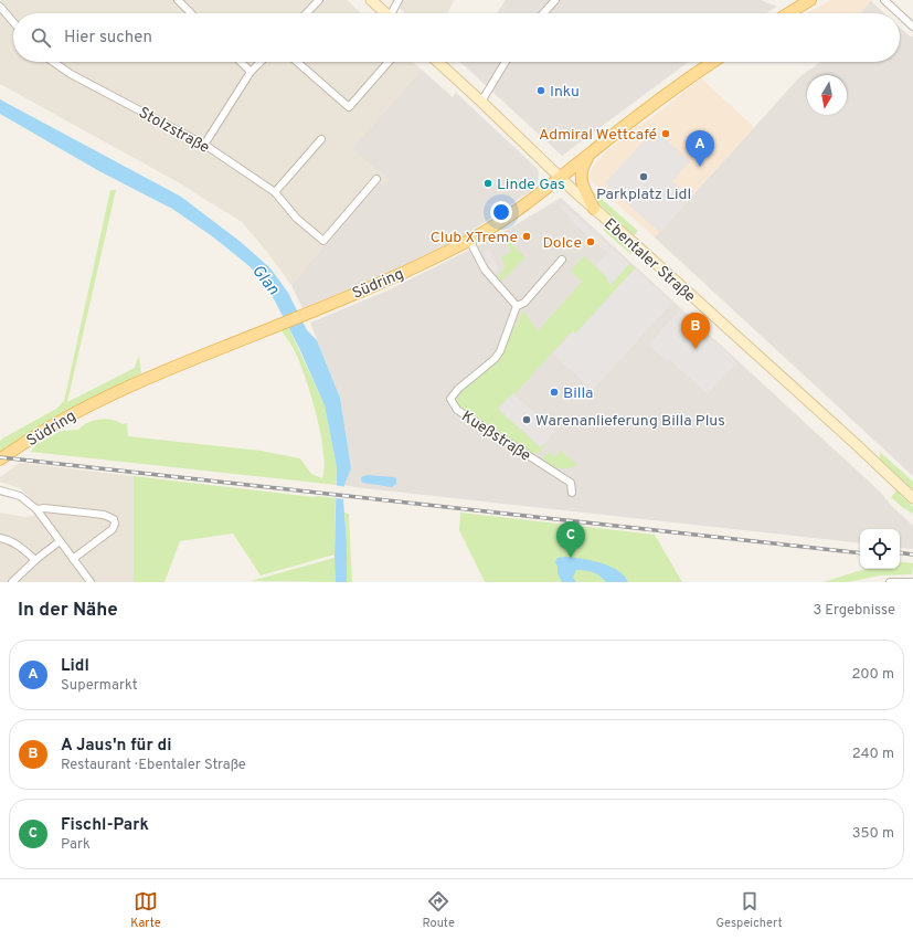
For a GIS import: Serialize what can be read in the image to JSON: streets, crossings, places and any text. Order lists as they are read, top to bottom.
{
  "streets": {
    "main road": ["Ebentaler Straße", "Südring"],
    "street": ["Stolzstraße", "Kueßstraße"]
  },
  "crossings": [
    ["Ebentaler Straße", "Südring"]
  ],
  "water": ["Glan"],
  "places": [
    "Inku",
    "Admiral Wettcafé",
    "Parkplatz Lidl",
    "Linde Gas",
    "Club XTreme",
    "Dolce",
    "Billa",
    "Warenanlieferung Billa Plus"
  ],
  "north": "bottom",
  "page": {
    "search": "Hier suchen",
    "pins": ["A", "B", "C"],
    "heading": ["In der Nähe", "3 Ergebnisse"],
    "list": [
      {
        "mark": "A",
        "name": "Lidl",
        "note": "Supermarkt",
        "value": "200 m"
      },
      {
        "mark": "B",
        "name": "A Jaus'n für di",
        "note": "Restaurant · Ebentaler Straße",
        "value": "240 m"
      },
      {
        "mark": "C",
        "name": "Fischl-Park",
        "note": "Park",
        "value": "350 m"
      }
    ],
    "nav": ["Karte", "Route", "Gespeichert"]
  }
}
